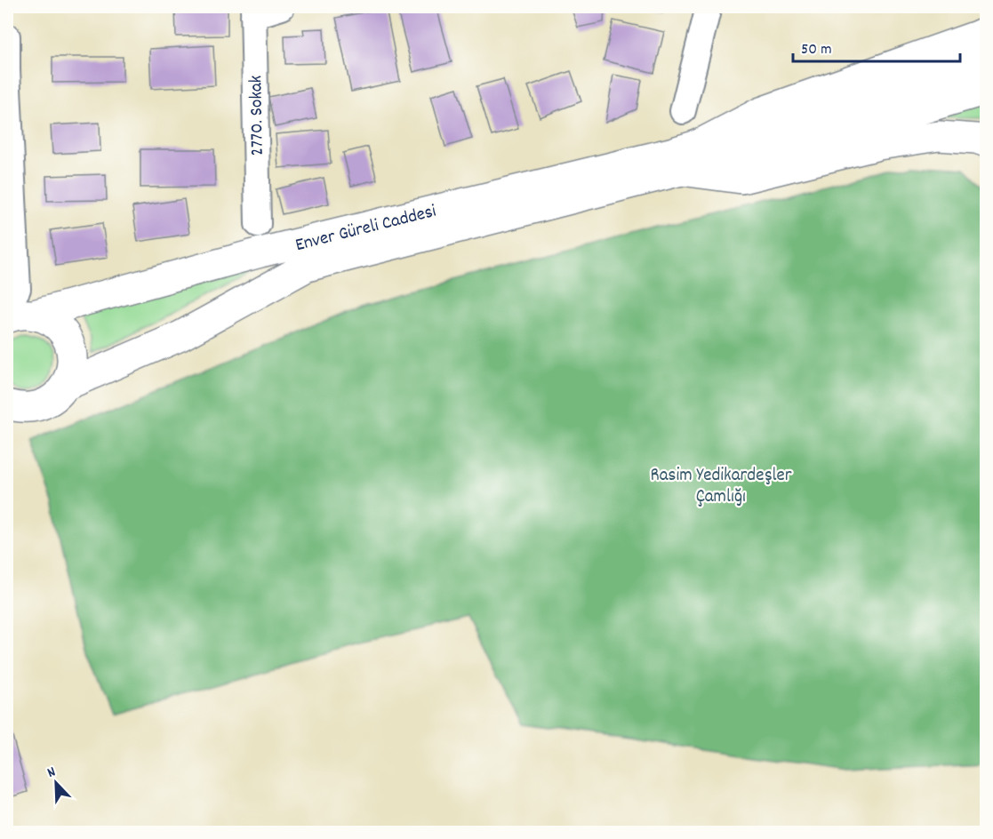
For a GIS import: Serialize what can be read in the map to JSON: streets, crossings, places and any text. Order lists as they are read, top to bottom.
{
  "streets": {
    "main road": ["Enver Güreli Caddesi"],
    "street": ["2770. Sokak"]
  },
  "parks": ["Rasim Yedikardeşler Çamlığı"],
  "scale_bar": "50 m",
  "north": "top left"
}
